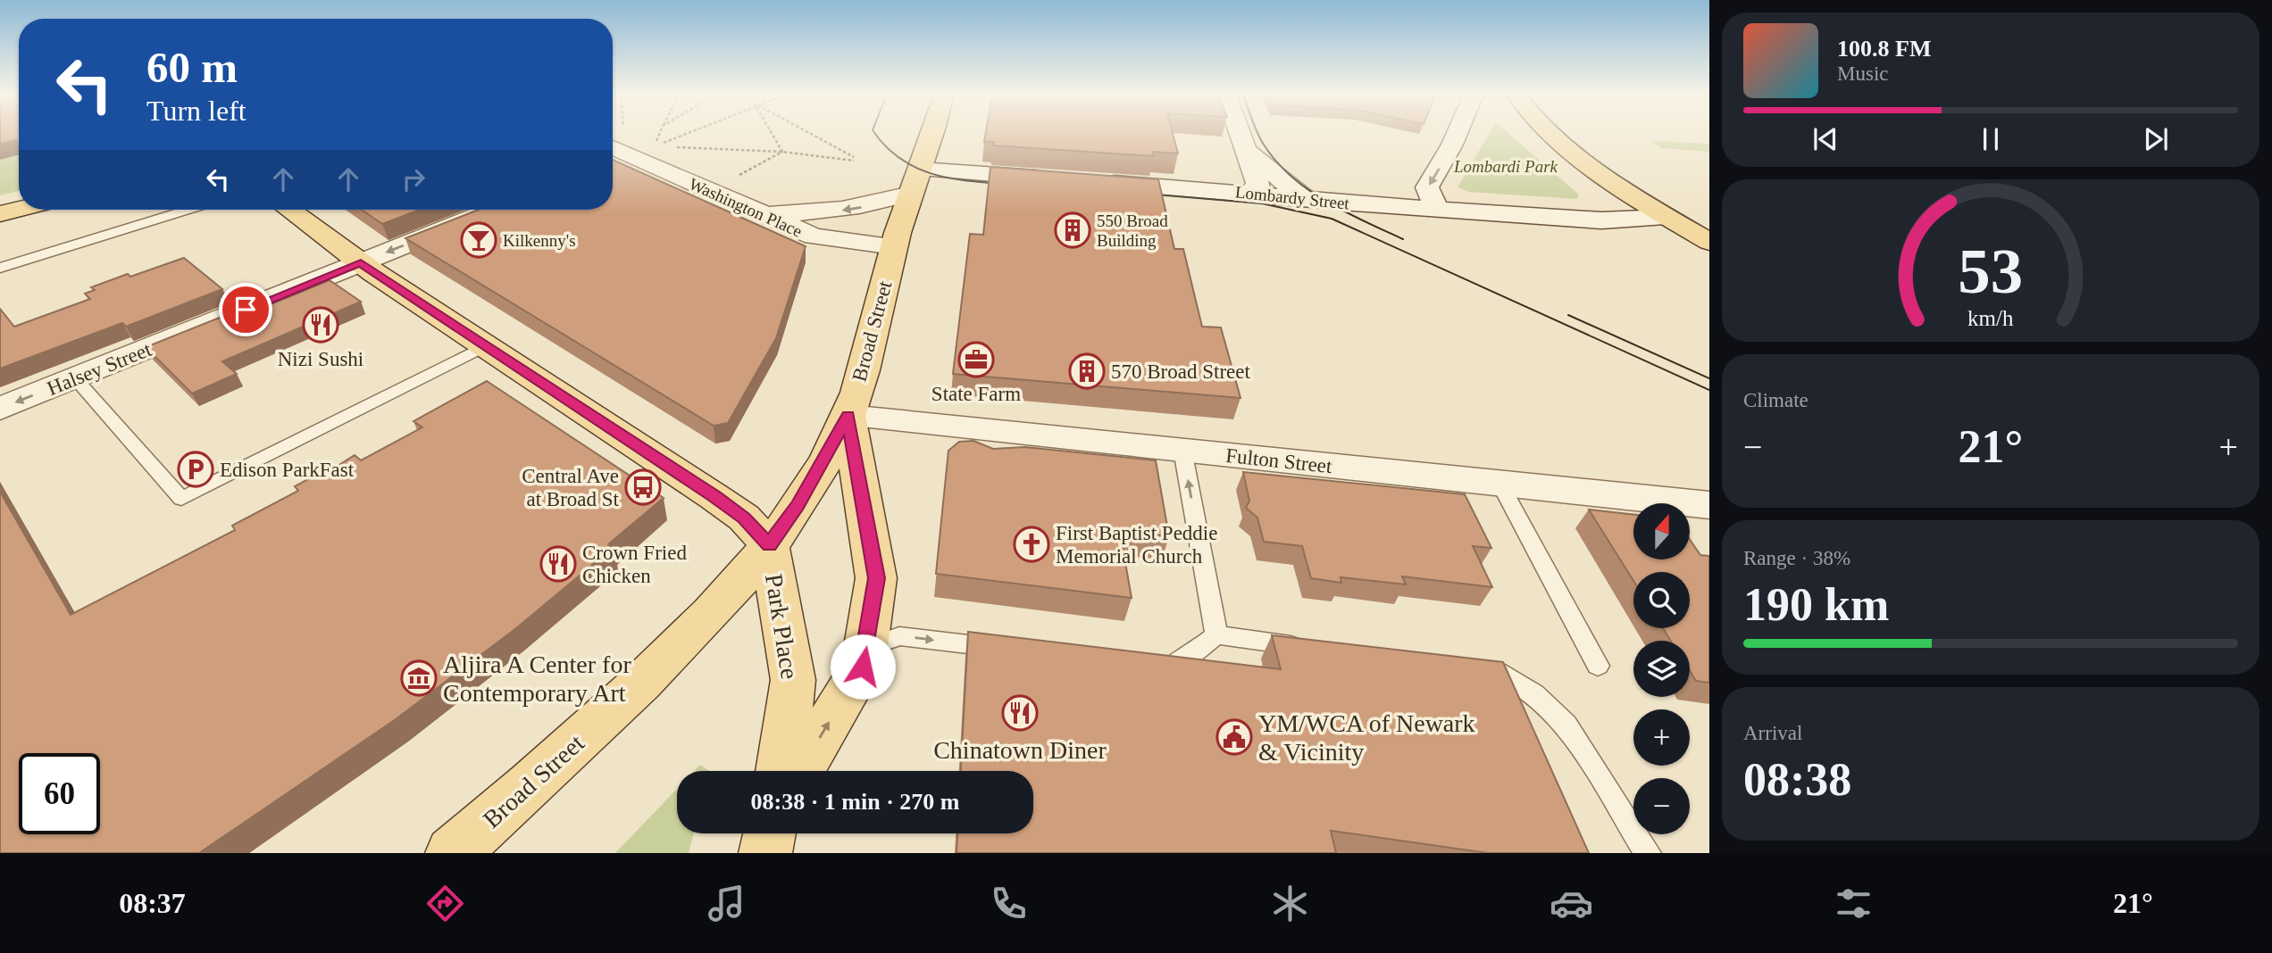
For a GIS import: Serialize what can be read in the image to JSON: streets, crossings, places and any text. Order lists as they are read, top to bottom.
{
  "streets": {
    "main road": ["Broad Street", "Park Place"],
    "street": [
      "Lombardy Street",
      "Washington Place",
      "Halsey Street",
      "Fulton Street"
    ]
  },
  "crossings": [
    ["Washington Place", "Broad Street"],
    ["Broad Street", "Fulton Street"],
    ["Broad Street", "Park Place"]
  ],
  "one_way": ["Halsey Street"],
  "parks": ["Lombardi Park"],
  "places": {
    "building": ["550 Broad Building", "570 Broad Street"],
    "bar": ["Kilkenny's"],
    "restaurant": ["Nizi Sushi", "Crown Fried Chicken", "Chinatown Diner"],
    "office": ["State Farm"],
    "parking": ["Edison ParkFast"],
    "bus stop": ["Central Ave at Broad St"],
    "church": ["First Baptist Peddie Memorial Church"],
    "museum": ["Aljira A Center for Contemporary Art"],
    "public building": ["YM/WCA of Newark & Vicinity"]
  },
  "north": "top",
  "page": {
    "turn": ["60 m", "Turn left"],
    "song": ["100.8 FM", "Music"],
    "tile": [
      "Climate",
      ["Range · 38%", "190 km"],
      ["Arrival", "08:38"]
    ],
    "heat": ["−", "21°", "+"],
    "map_buttons": ["+", "−"],
    "limit": "60",
    "trip": "08:38 · 1 min · 270 m",
    "tabs": ["08:37", "21°"],
    "gauge": ["53", "km/h"]
  }
}
